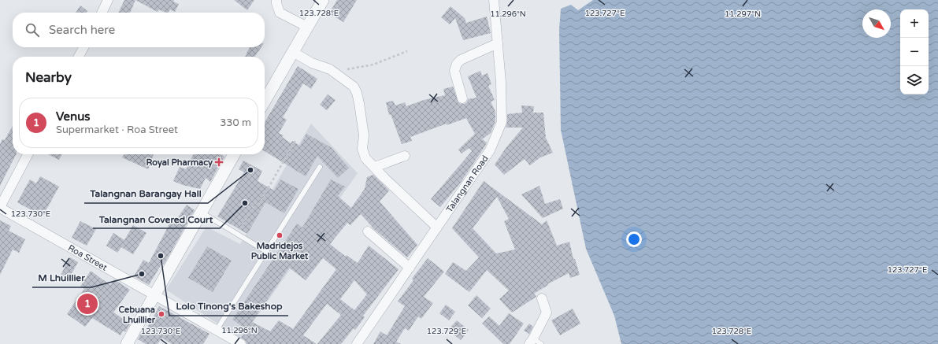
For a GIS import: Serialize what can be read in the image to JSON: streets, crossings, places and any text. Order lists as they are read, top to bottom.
{
  "streets": {
    "street": ["Talangnan Road", "Roa Street"]
  },
  "places": {
    "health": ["Royal Pharmacy"],
    "other": [
      "Talangnan Barangay Hall",
      "Talangnan Covered Court",
      "Madridejos Public Market",
      "Lolo Tinong's Bakeshop",
      "M Lhuillier",
      "Cebuana Lhuillier"
    ]
  },
  "north": "bottom right",
  "page": {
    "map_buttons": ["+", "−"],
    "search": "Search here",
    "heading": "Nearby",
    "list": [
      {
        "mark": "1",
        "name": "Venus",
        "note": "Supermarket · Roa Street",
        "value": "330 m"
      }
    ],
    "pins": "1"
  },
  "coordinates": [
    "123.728°E",
    "123.727°E",
    "11.296°N",
    "11.297°N",
    "123.730°E",
    "123.729°E"
  ]
}
